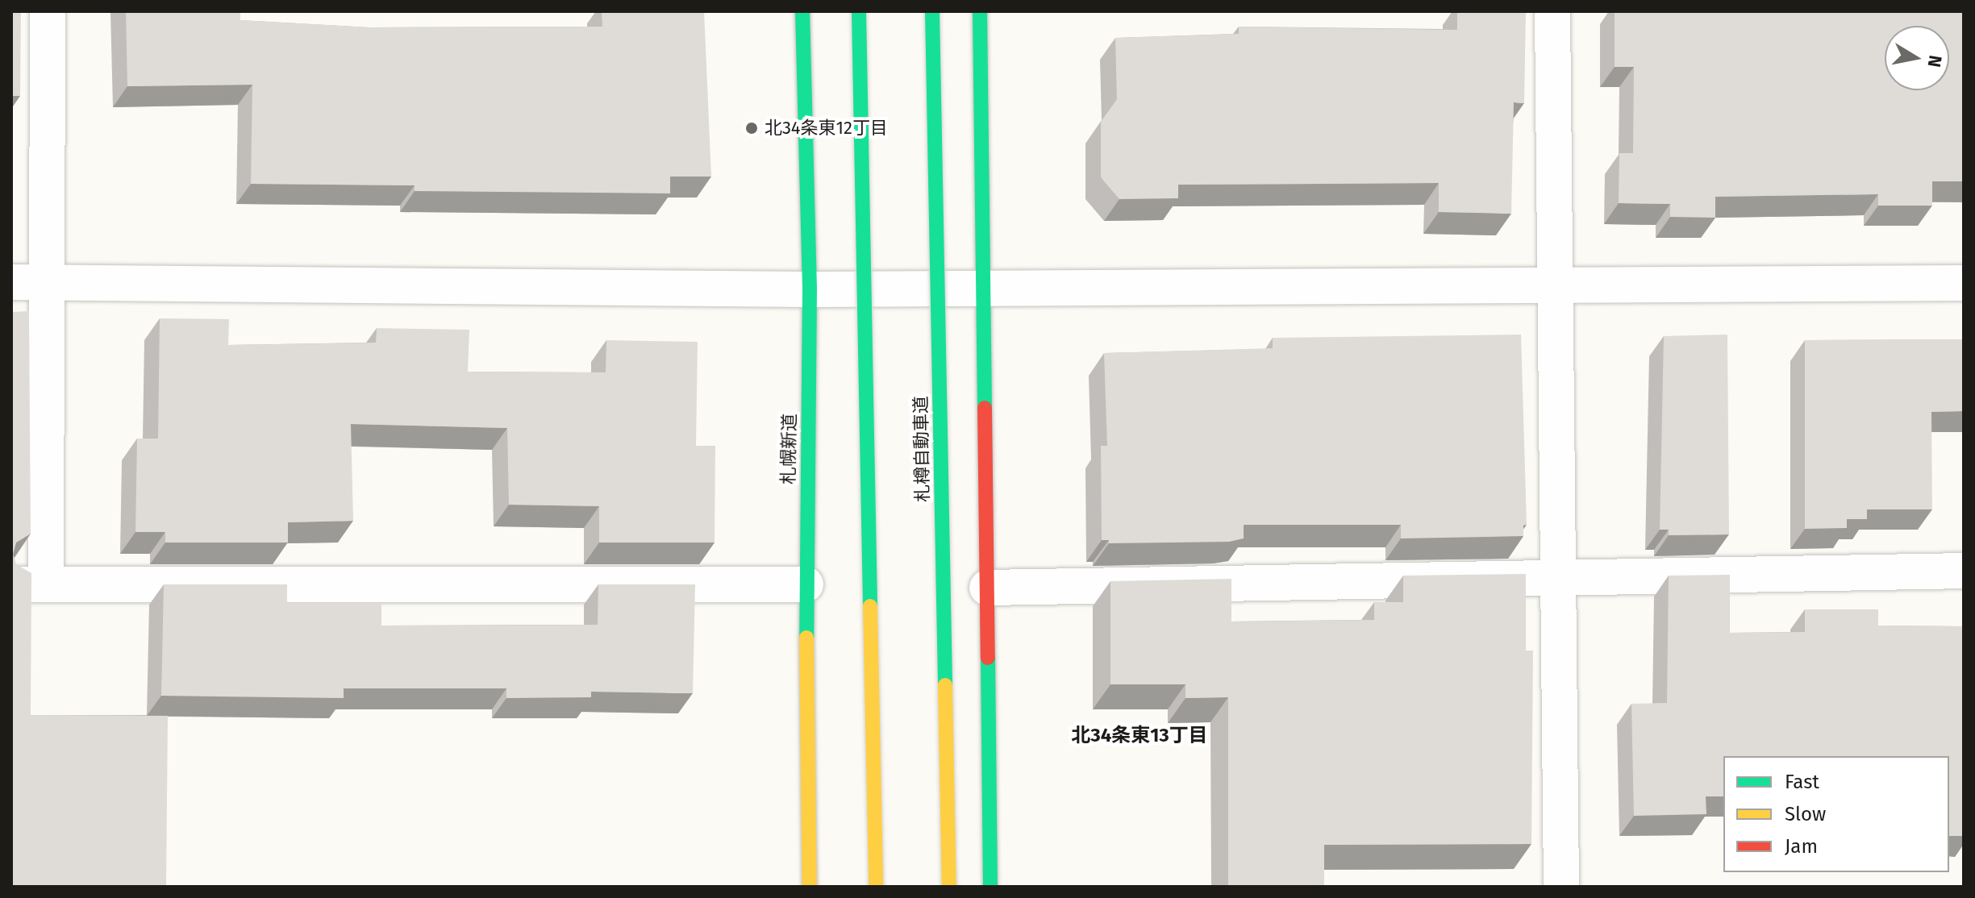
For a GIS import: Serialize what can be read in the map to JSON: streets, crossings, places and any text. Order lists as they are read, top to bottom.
{
  "streets": {
    "highway": ["札幌新道", "札樽自動車道"]
  },
  "districts": ["北34条東13丁目"],
  "places": ["北34条東12丁目"],
  "legend": ["Fast", "Slow", "Jam"],
  "north": "right"
}
